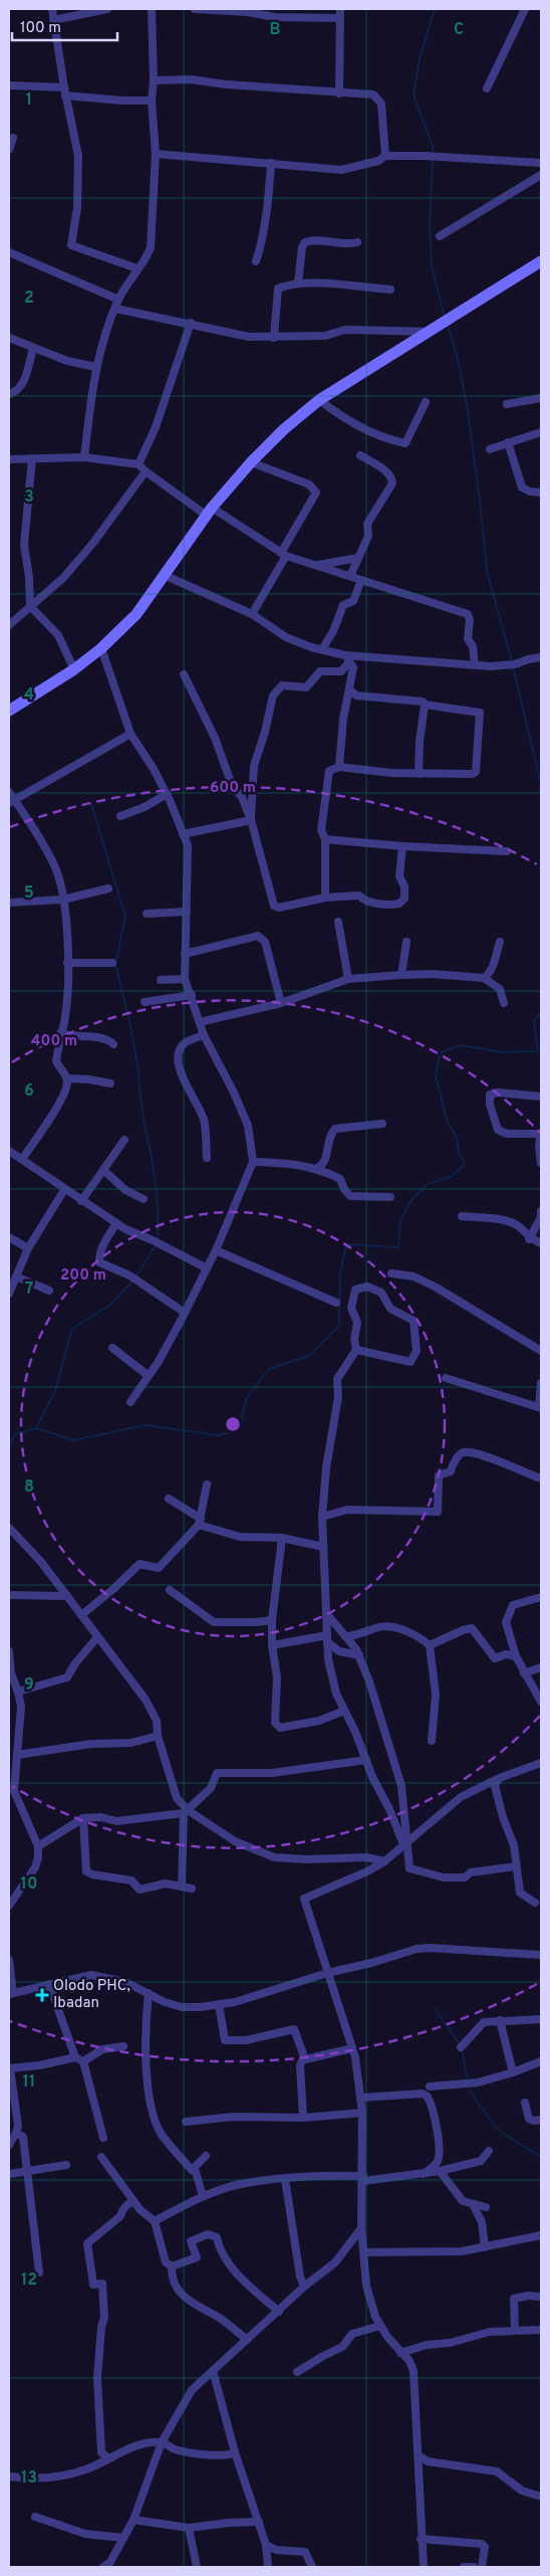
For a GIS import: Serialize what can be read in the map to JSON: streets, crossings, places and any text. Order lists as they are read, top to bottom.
{
  "places": {
    "health": ["Olodo PHC, Ibadan"]
  },
  "scale_bar": "100 m",
  "grid": {
    "columns": ["B", "C"],
    "rows": [
      "1",
      "2",
      "3",
      "4",
      "5",
      "6",
      "7",
      "8",
      "9",
      "10",
      "11",
      "12",
      "13"
    ]
  },
  "rings": ["600 m", "400 m", "200 m"]
}
